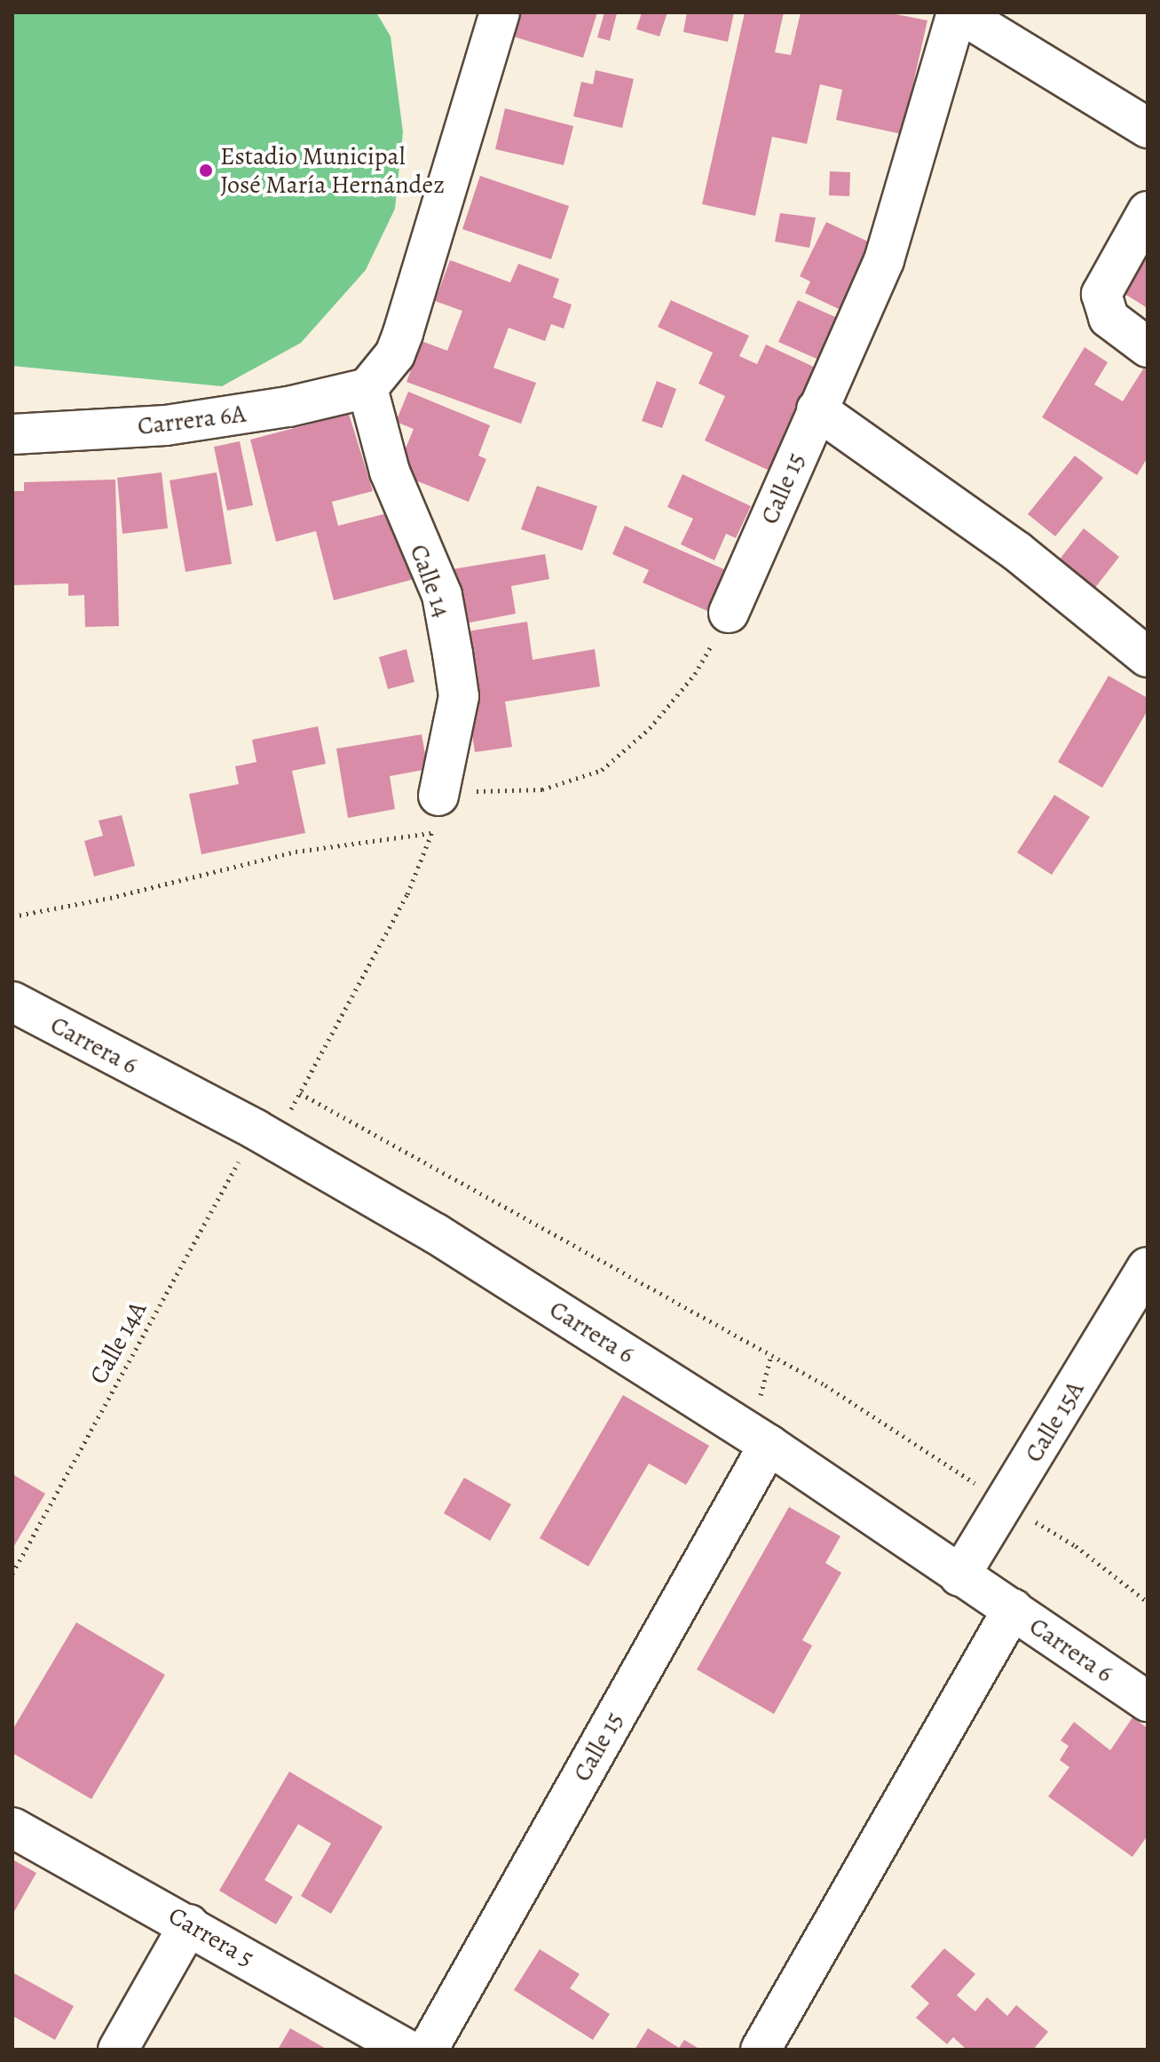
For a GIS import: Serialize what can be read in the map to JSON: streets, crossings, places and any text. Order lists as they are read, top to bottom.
{
  "streets": {
    "street": [
      "Carrera 6A",
      "Calle 15",
      "Calle 14",
      "Carrera 6",
      "Calle 15A",
      "Carrera 5"
    ],
    "path": ["Calle 14A"]
  },
  "crossings": [
    ["Carrera 6A", "Calle 14"],
    ["Calle 15", "Carrera 6"],
    ["Carrera 6", "Calle 14A"],
    ["Carrera 6", "Calle 15A"]
  ],
  "places": ["Estadio Municipal José María Hernández"]
}
